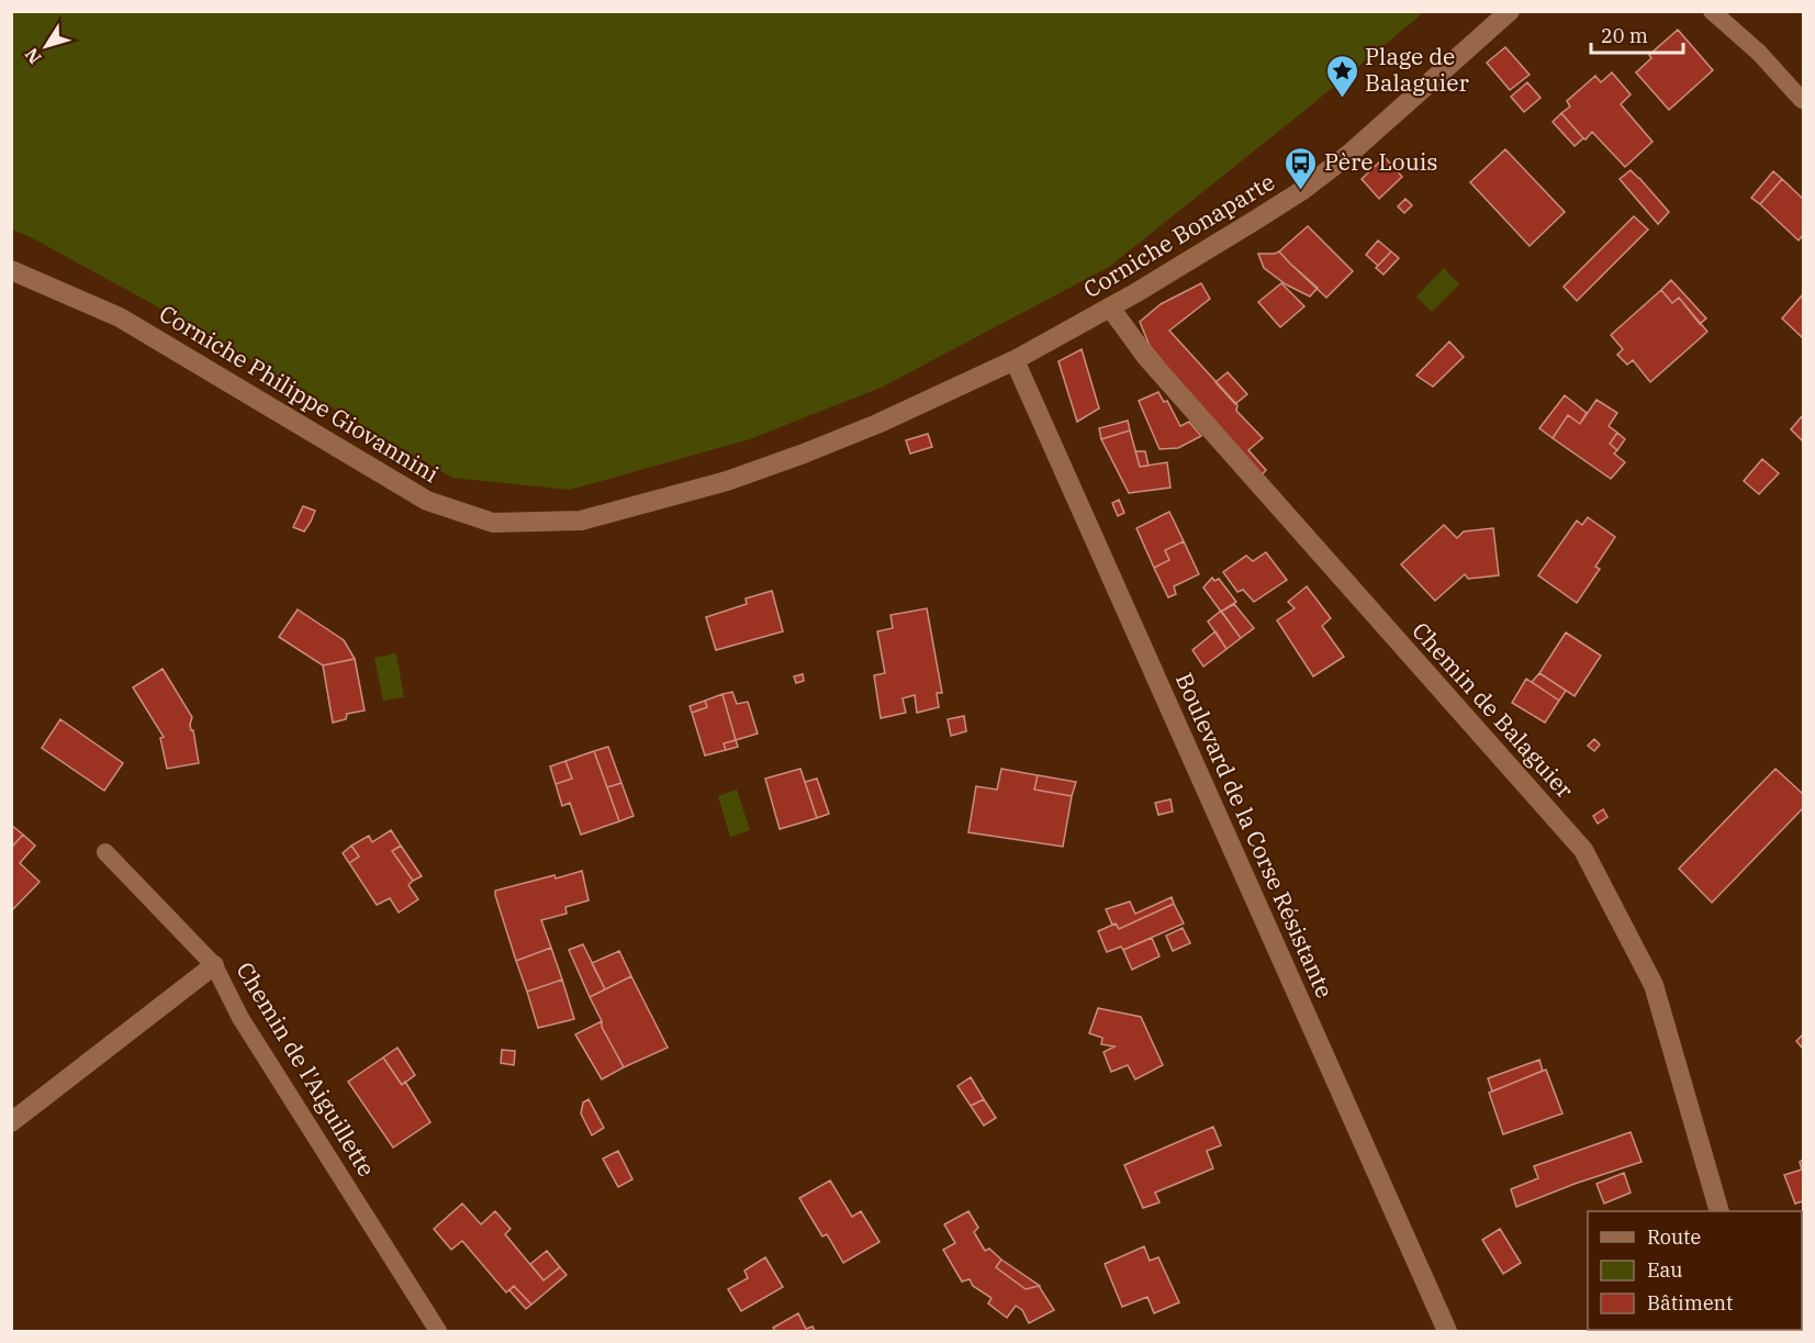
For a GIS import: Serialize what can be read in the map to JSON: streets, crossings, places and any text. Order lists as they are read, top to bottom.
{
  "streets": {
    "street": [
      "Corniche Bonaparte",
      "Corniche Philippe Giovannini",
      "Chemin de Balaguier",
      "Boulevard de la Corse Résistante"
    ],
    "lane": ["Chemin de l'Aiguillette"]
  },
  "crossings": [
    ["Corniche Bonaparte", "Corniche Philippe Giovannini"],
    ["Corniche Bonaparte", "Chemin de Balaguier"],
    ["Corniche Bonaparte", "Boulevard de la Corse Résistante"],
    ["Corniche Philippe Giovannini", "Boulevard de la Corse Résistante"]
  ],
  "places": {
    "place": ["Plage de Balaguier"],
    "bus stop": ["Père Louis"]
  },
  "legend": ["Route", "Eau", "Bâtiment"],
  "scale_bar": "20 m",
  "north": "bottom left"
}
